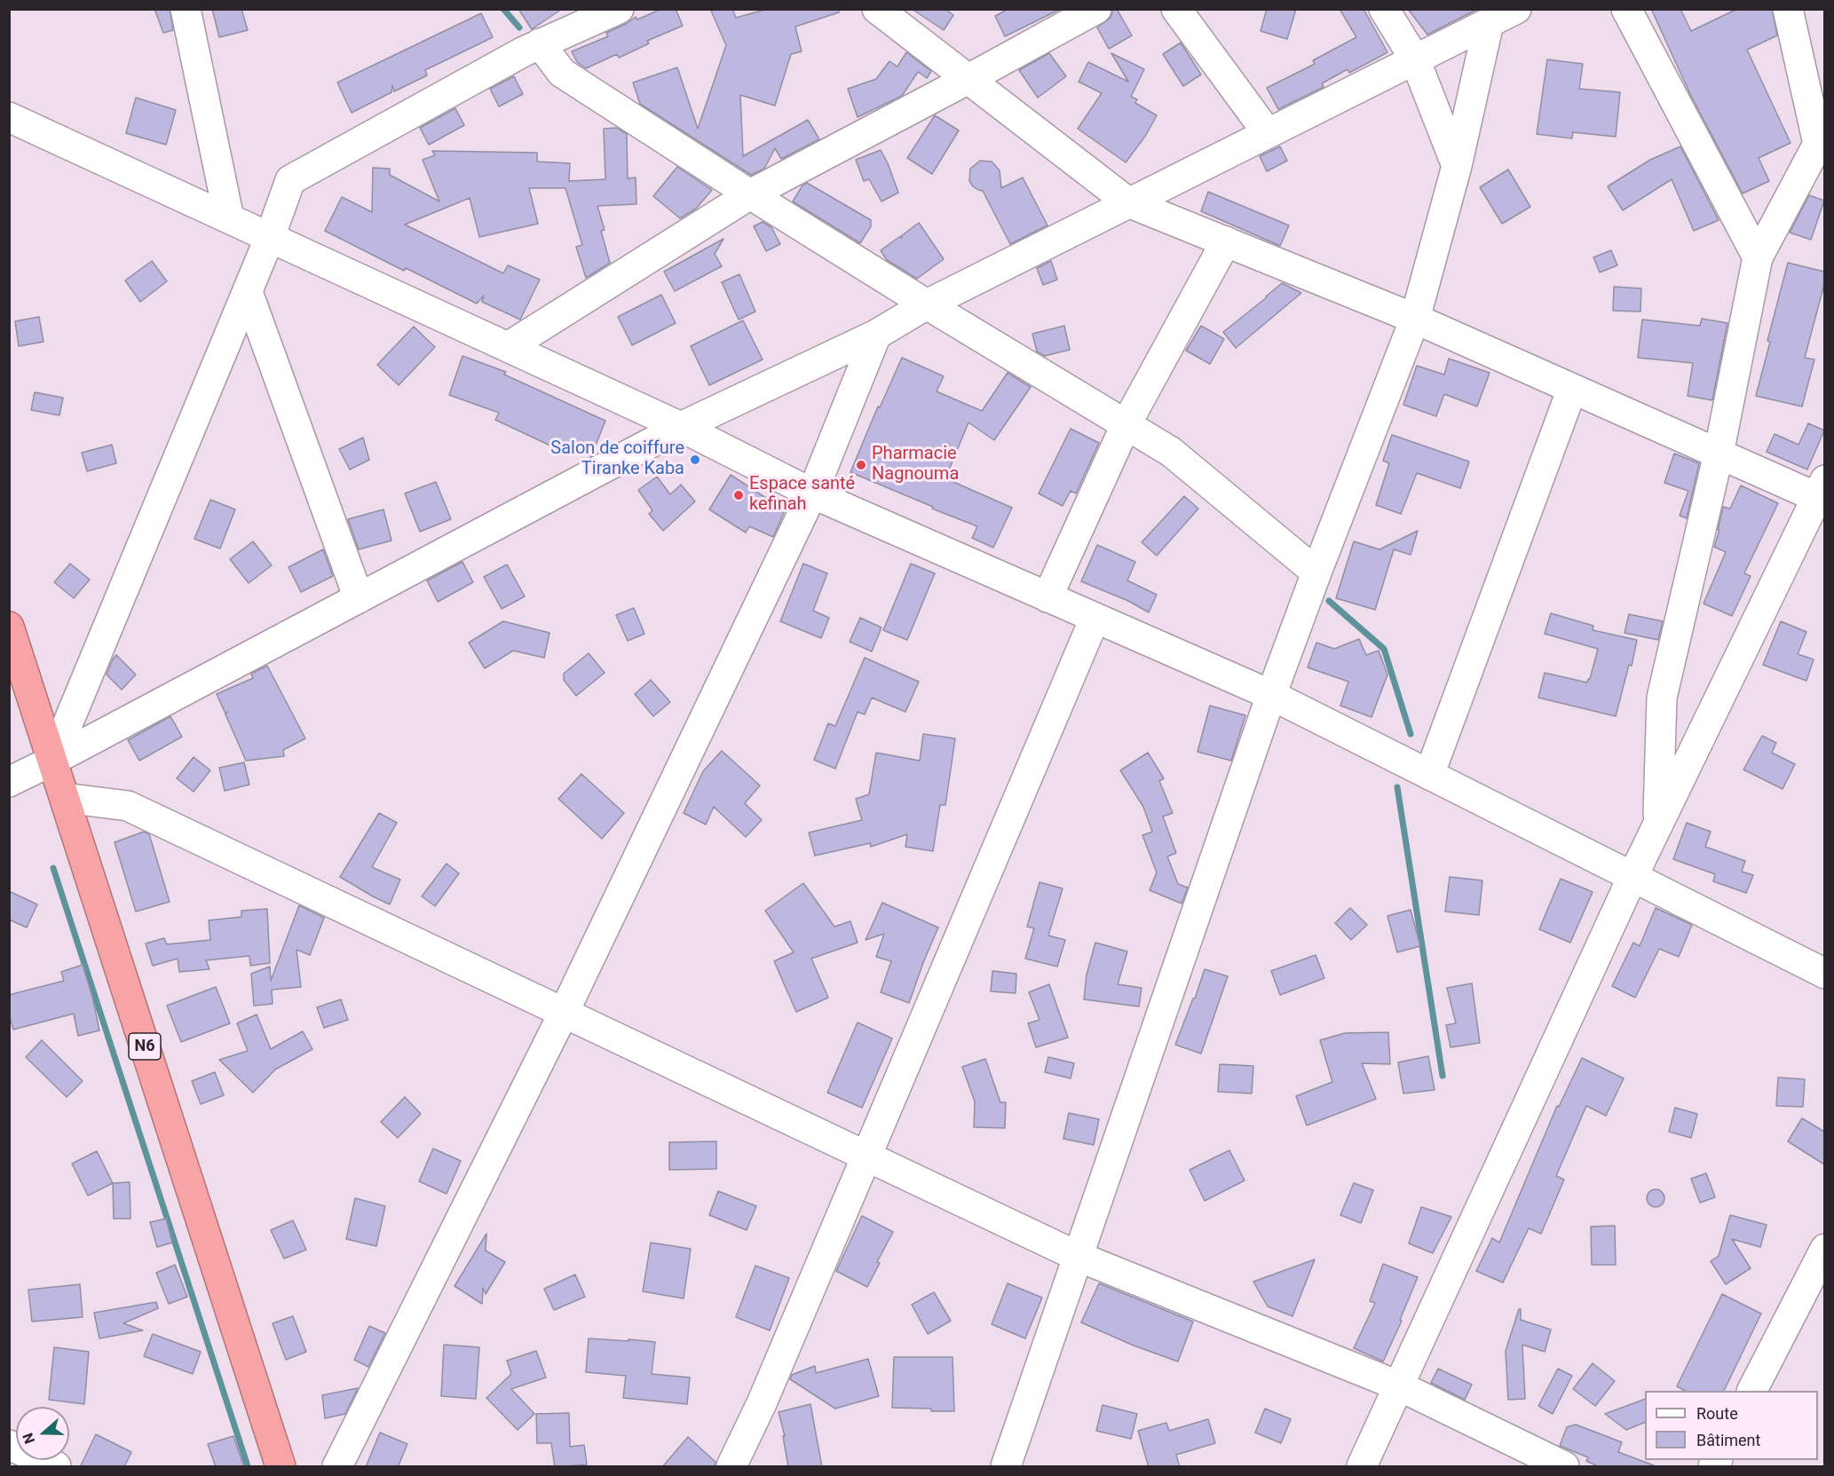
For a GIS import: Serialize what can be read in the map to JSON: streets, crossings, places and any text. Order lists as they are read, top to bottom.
{
  "streets": {
    "highway": ["N6"]
  },
  "places": ["Salon de coiffure Tiranke Kaba", "Pharmacie Nagnouma", "Espace santé kefinah"],
  "legend": ["Route", "Bâtiment"],
  "north": "left"
}
